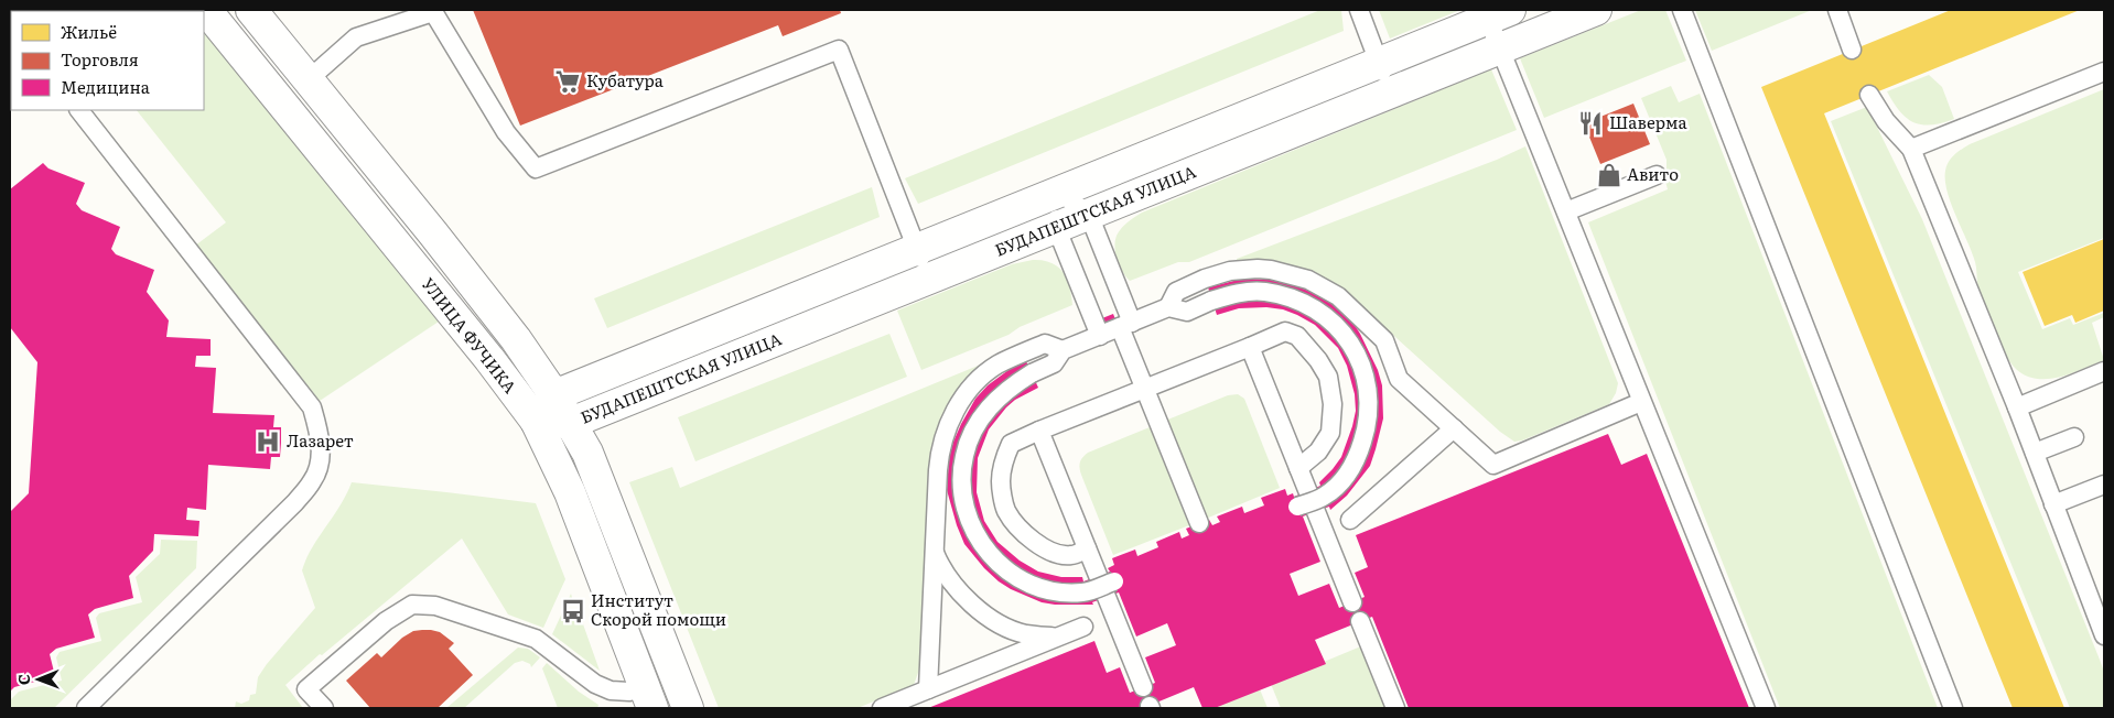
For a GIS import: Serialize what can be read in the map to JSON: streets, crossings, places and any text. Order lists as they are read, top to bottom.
{
  "streets": {
    "street": ["БУДАПЕШТСКАЯ УЛИЦА", "УЛИЦА ФУЧИКА"]
  },
  "crossings": [
    ["БУДАПЕШТСКАЯ УЛИЦА", "УЛИЦА ФУЧИКА"]
  ],
  "places": {
    "supermarket": ["Кубатура"],
    "restaurant": ["Шаверма"],
    "shop": ["Авито"],
    "hospital": ["Лазарет"],
    "bus stop": ["Институт Скорой помощи"]
  },
  "legend": ["Жильё", "Торговля", "Медицина"],
  "north": "left"
}
